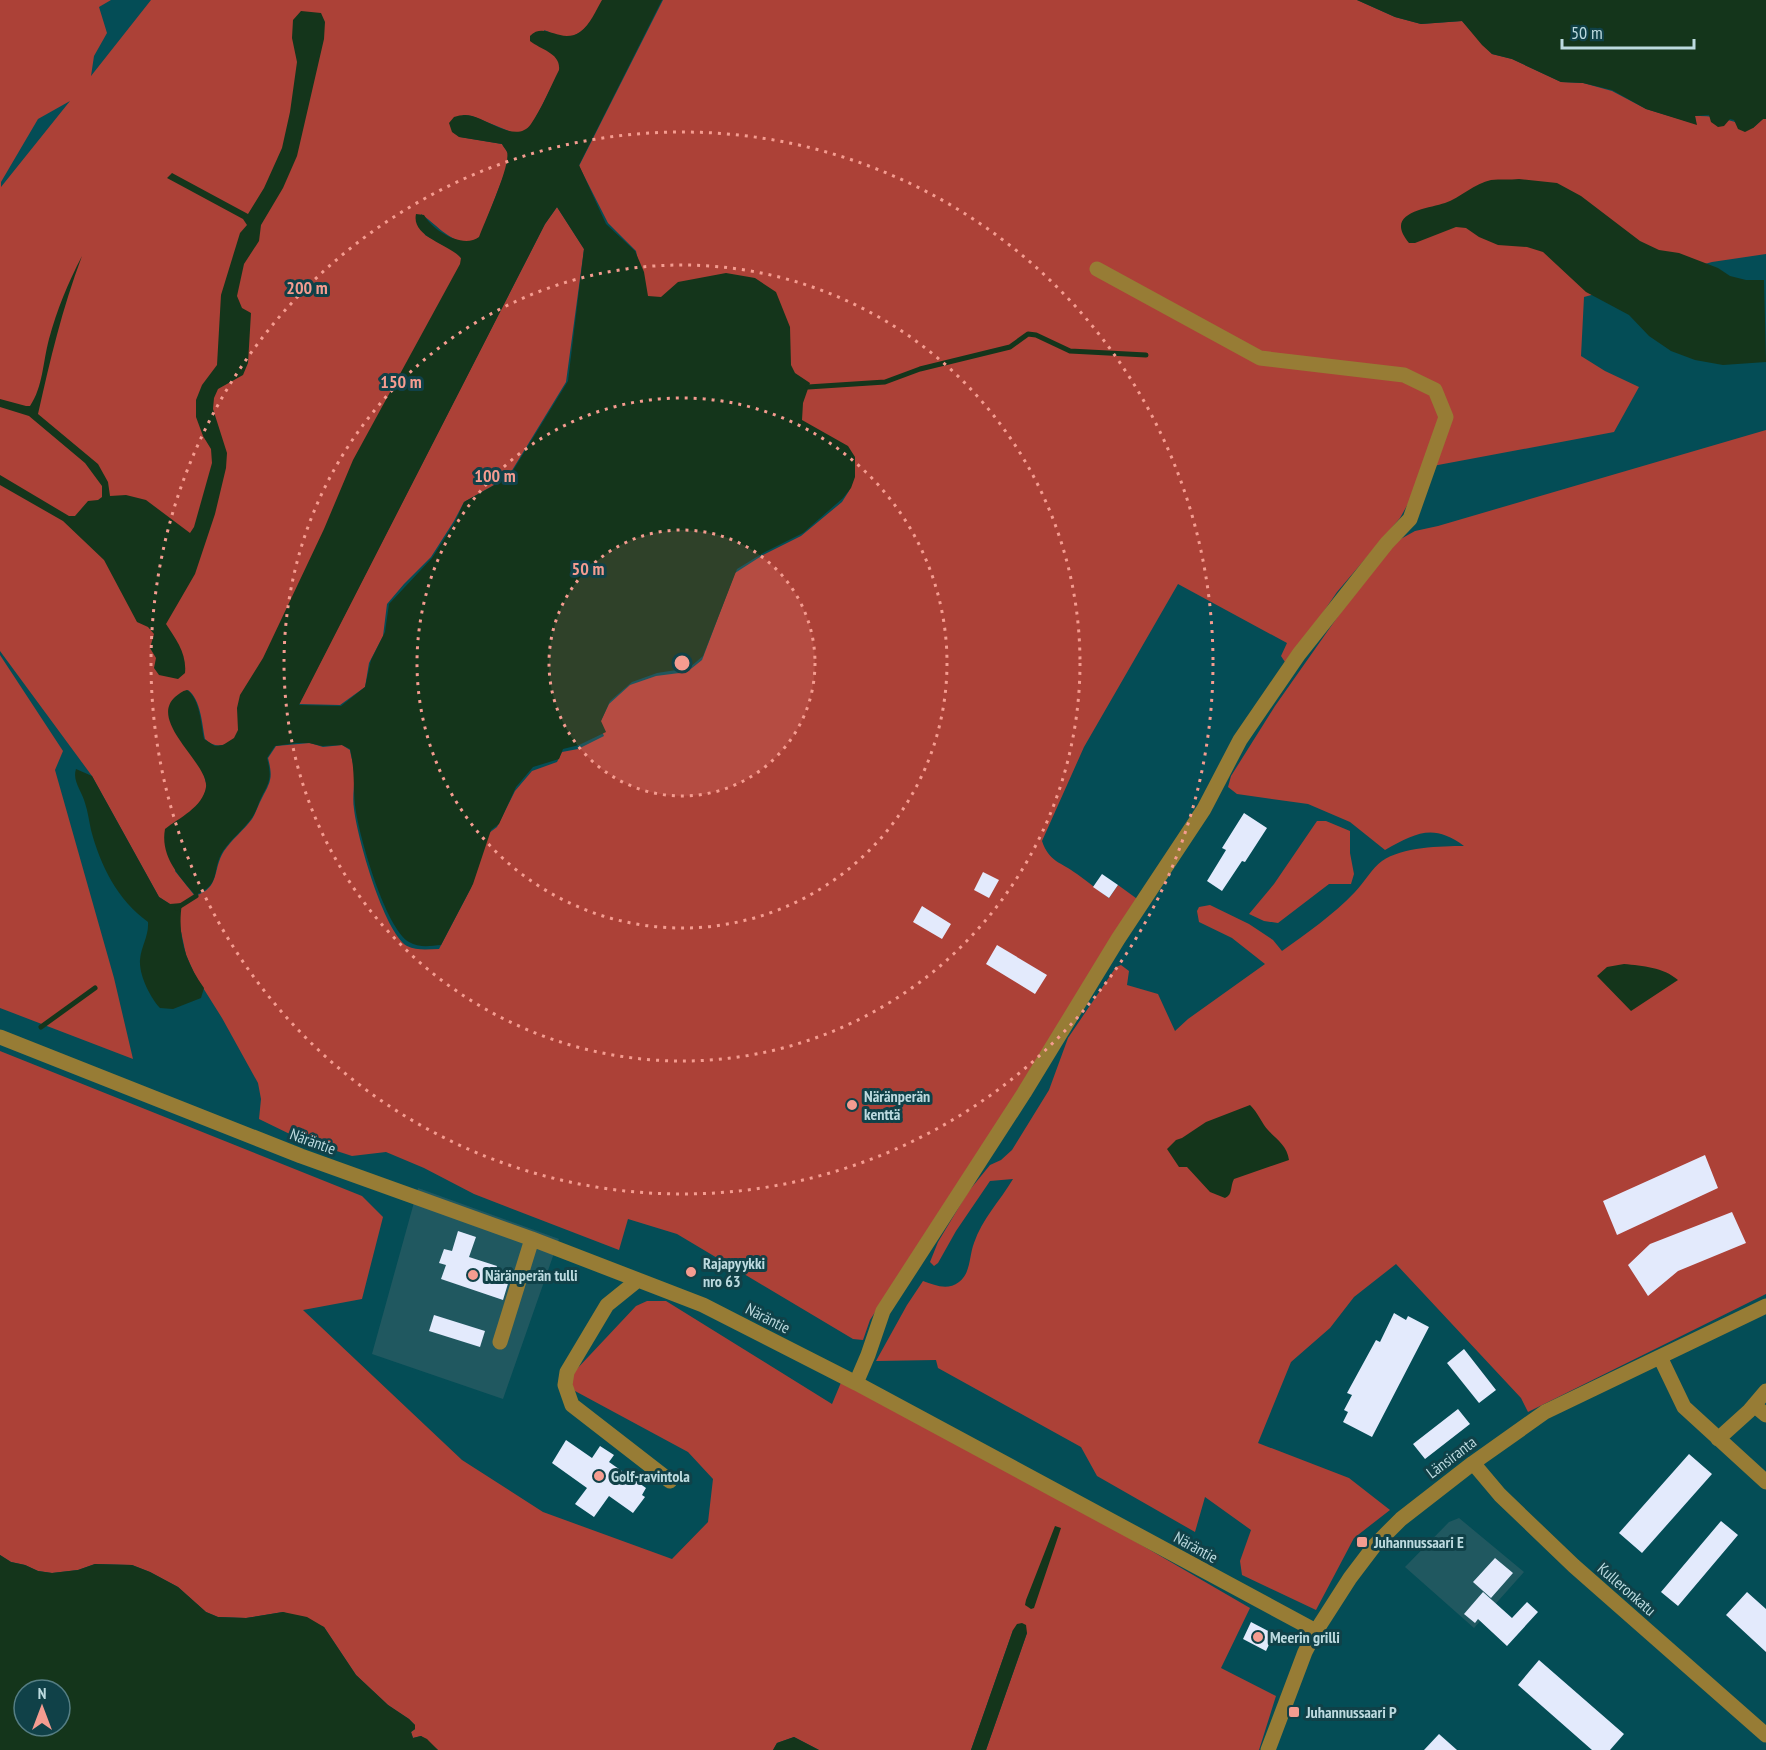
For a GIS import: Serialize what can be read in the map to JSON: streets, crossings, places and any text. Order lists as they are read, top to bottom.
{
  "streets": {
    "street": ["Näräntie", "Länsiranta", "Kulleronkatu"]
  },
  "crossings": [
    ["Näräntie", "Länsiranta"],
    ["Länsiranta", "Kulleronkatu"]
  ],
  "places": {
    "other": [
      "Näränperän kenttä",
      "Rajapyykki nro 63",
      "Näränperän tulli",
      "Golf-ravintola",
      "Meerin grilli"
    ],
    "transit": ["Juhannussaari E", "Juhannussaari P"]
  },
  "scale_bar": "50 m",
  "north": "top",
  "rings": [
    "200 m",
    "150 m",
    "100 m",
    "50 m"
  ]
}
